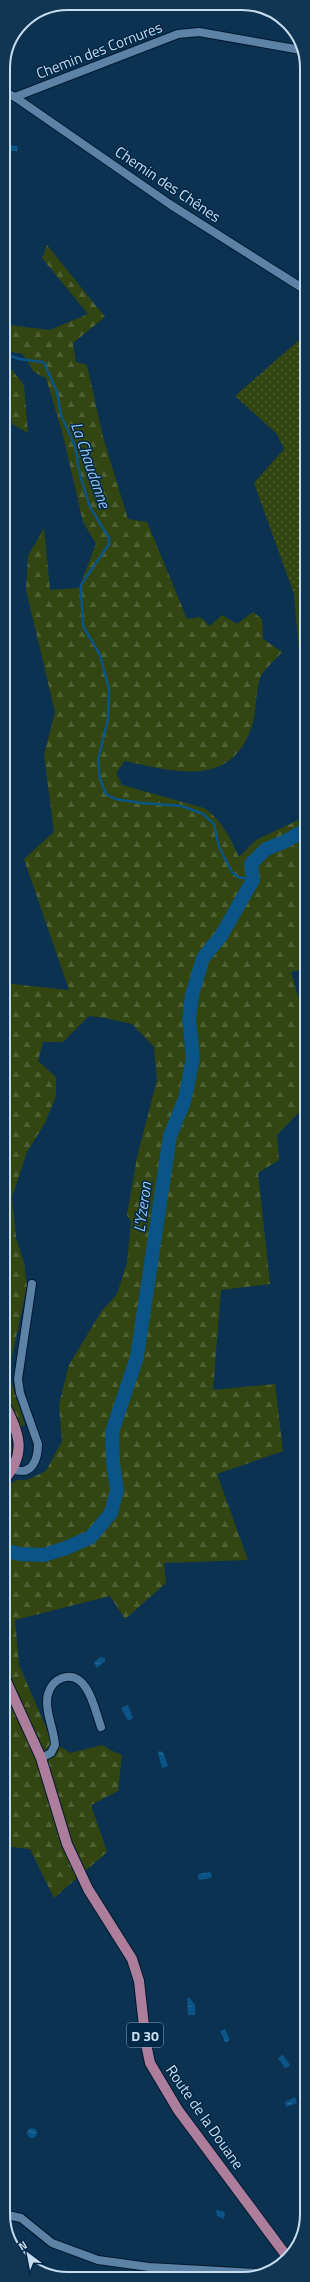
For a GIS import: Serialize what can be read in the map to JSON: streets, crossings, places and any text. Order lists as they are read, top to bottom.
{
  "streets": {
    "main road": ["D 30", "Route de la Douane"],
    "street": ["Chemin des Cornures", "Chemin des Chênes"]
  },
  "crossings": [
    ["Chemin des Cornures", "Chemin des Chênes"]
  ],
  "water": ["La Chaudanne", "L'Yzeron"],
  "north": "top left"
}
